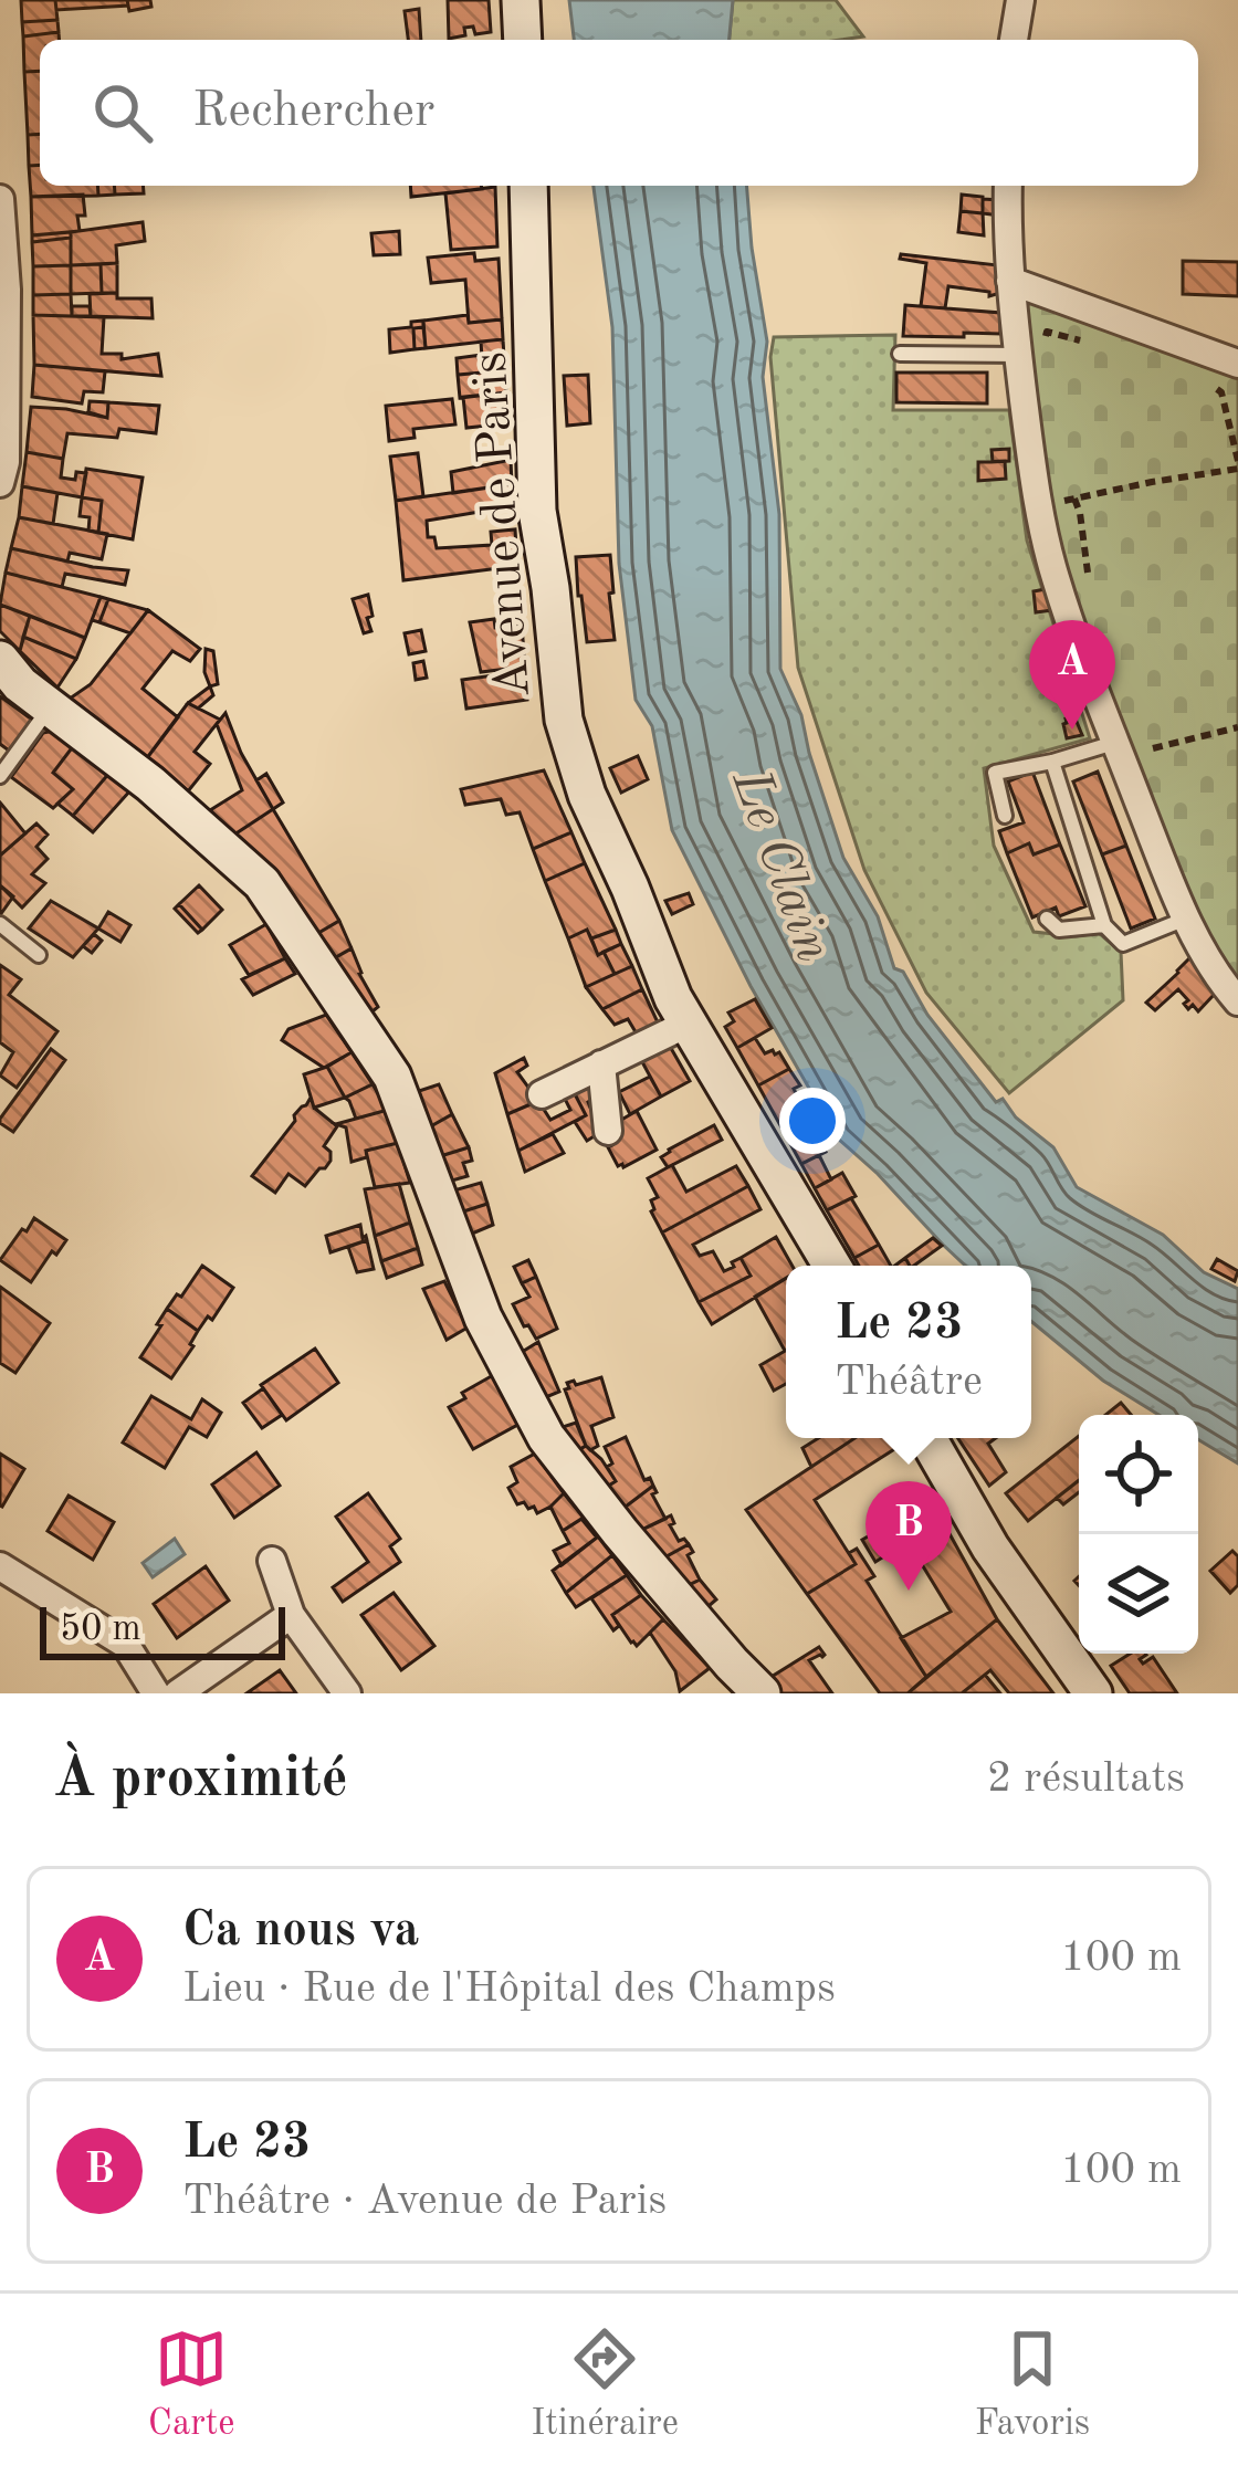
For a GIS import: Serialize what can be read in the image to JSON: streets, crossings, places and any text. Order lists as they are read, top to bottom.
{
  "streets": {
    "main road": ["Avenue de Paris"]
  },
  "water": ["Le Clain"],
  "scale_bar": "50 m",
  "page": {
    "search": "Rechercher",
    "pins": ["A", "B"],
    "popup": ["Le 23", "Théâtre"],
    "scale": "50 m",
    "heading": ["À proximité", "2 résultats"],
    "list": [
      {
        "mark": "A",
        "name": "Ca nous va",
        "note": "Lieu · Rue de l'Hôpital des Champs",
        "value": "100 m"
      },
      {
        "mark": "B",
        "name": "Le 23",
        "note": "Théâtre · Avenue de Paris",
        "value": "100 m"
      }
    ],
    "nav": ["Carte", "Itinéraire", "Favoris"]
  }
}
